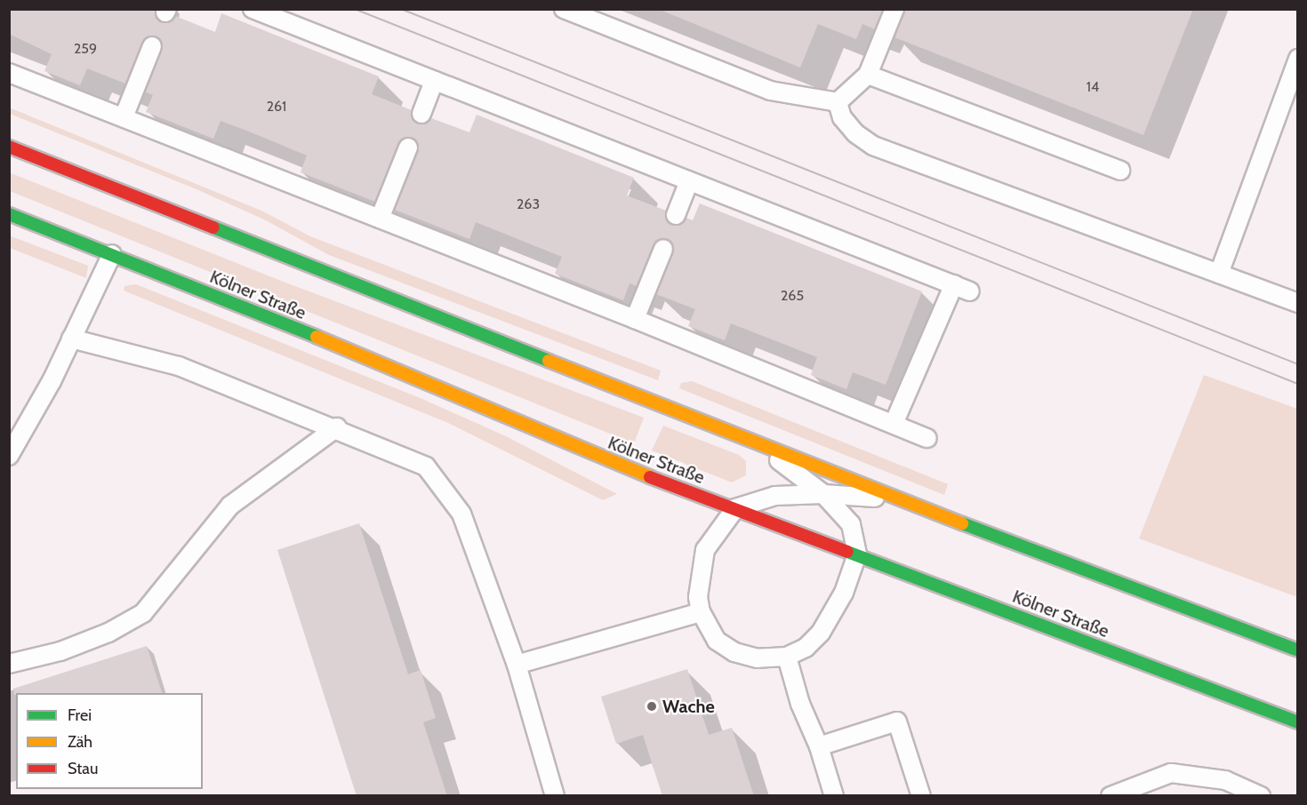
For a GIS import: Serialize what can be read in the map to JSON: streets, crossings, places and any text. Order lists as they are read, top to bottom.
{
  "streets": {
    "main road": ["Kölner Straße"]
  },
  "places": ["Wache"],
  "house_numbers": [
    "259",
    "14",
    "261",
    "263",
    "265"
  ],
  "legend": ["Frei", "Zäh", "Stau"]
}
